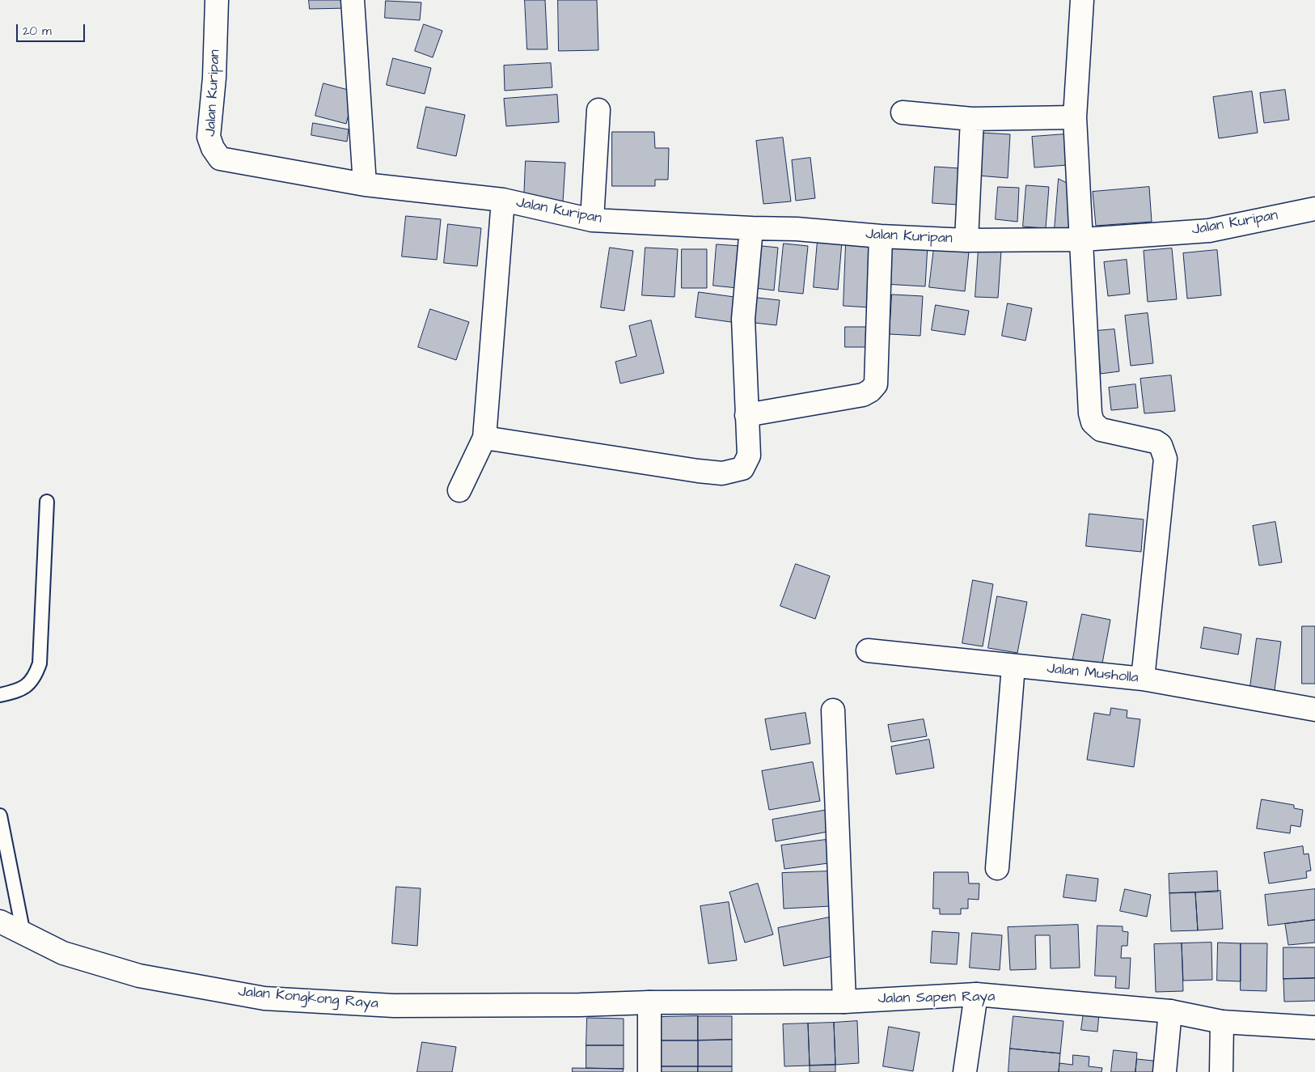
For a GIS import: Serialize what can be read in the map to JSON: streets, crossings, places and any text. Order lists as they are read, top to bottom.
{
  "streets": {
    "street": [
      "Jalan Kuripan",
      "Jalan Musholla",
      "Jalan Kongkong Raya",
      "Jalan Sapen Raya"
    ]
  },
  "crossings": [
    ["Jalan Kongkong Raya", "Jalan Sapen Raya"]
  ],
  "scale_bar": "20 m"
}
